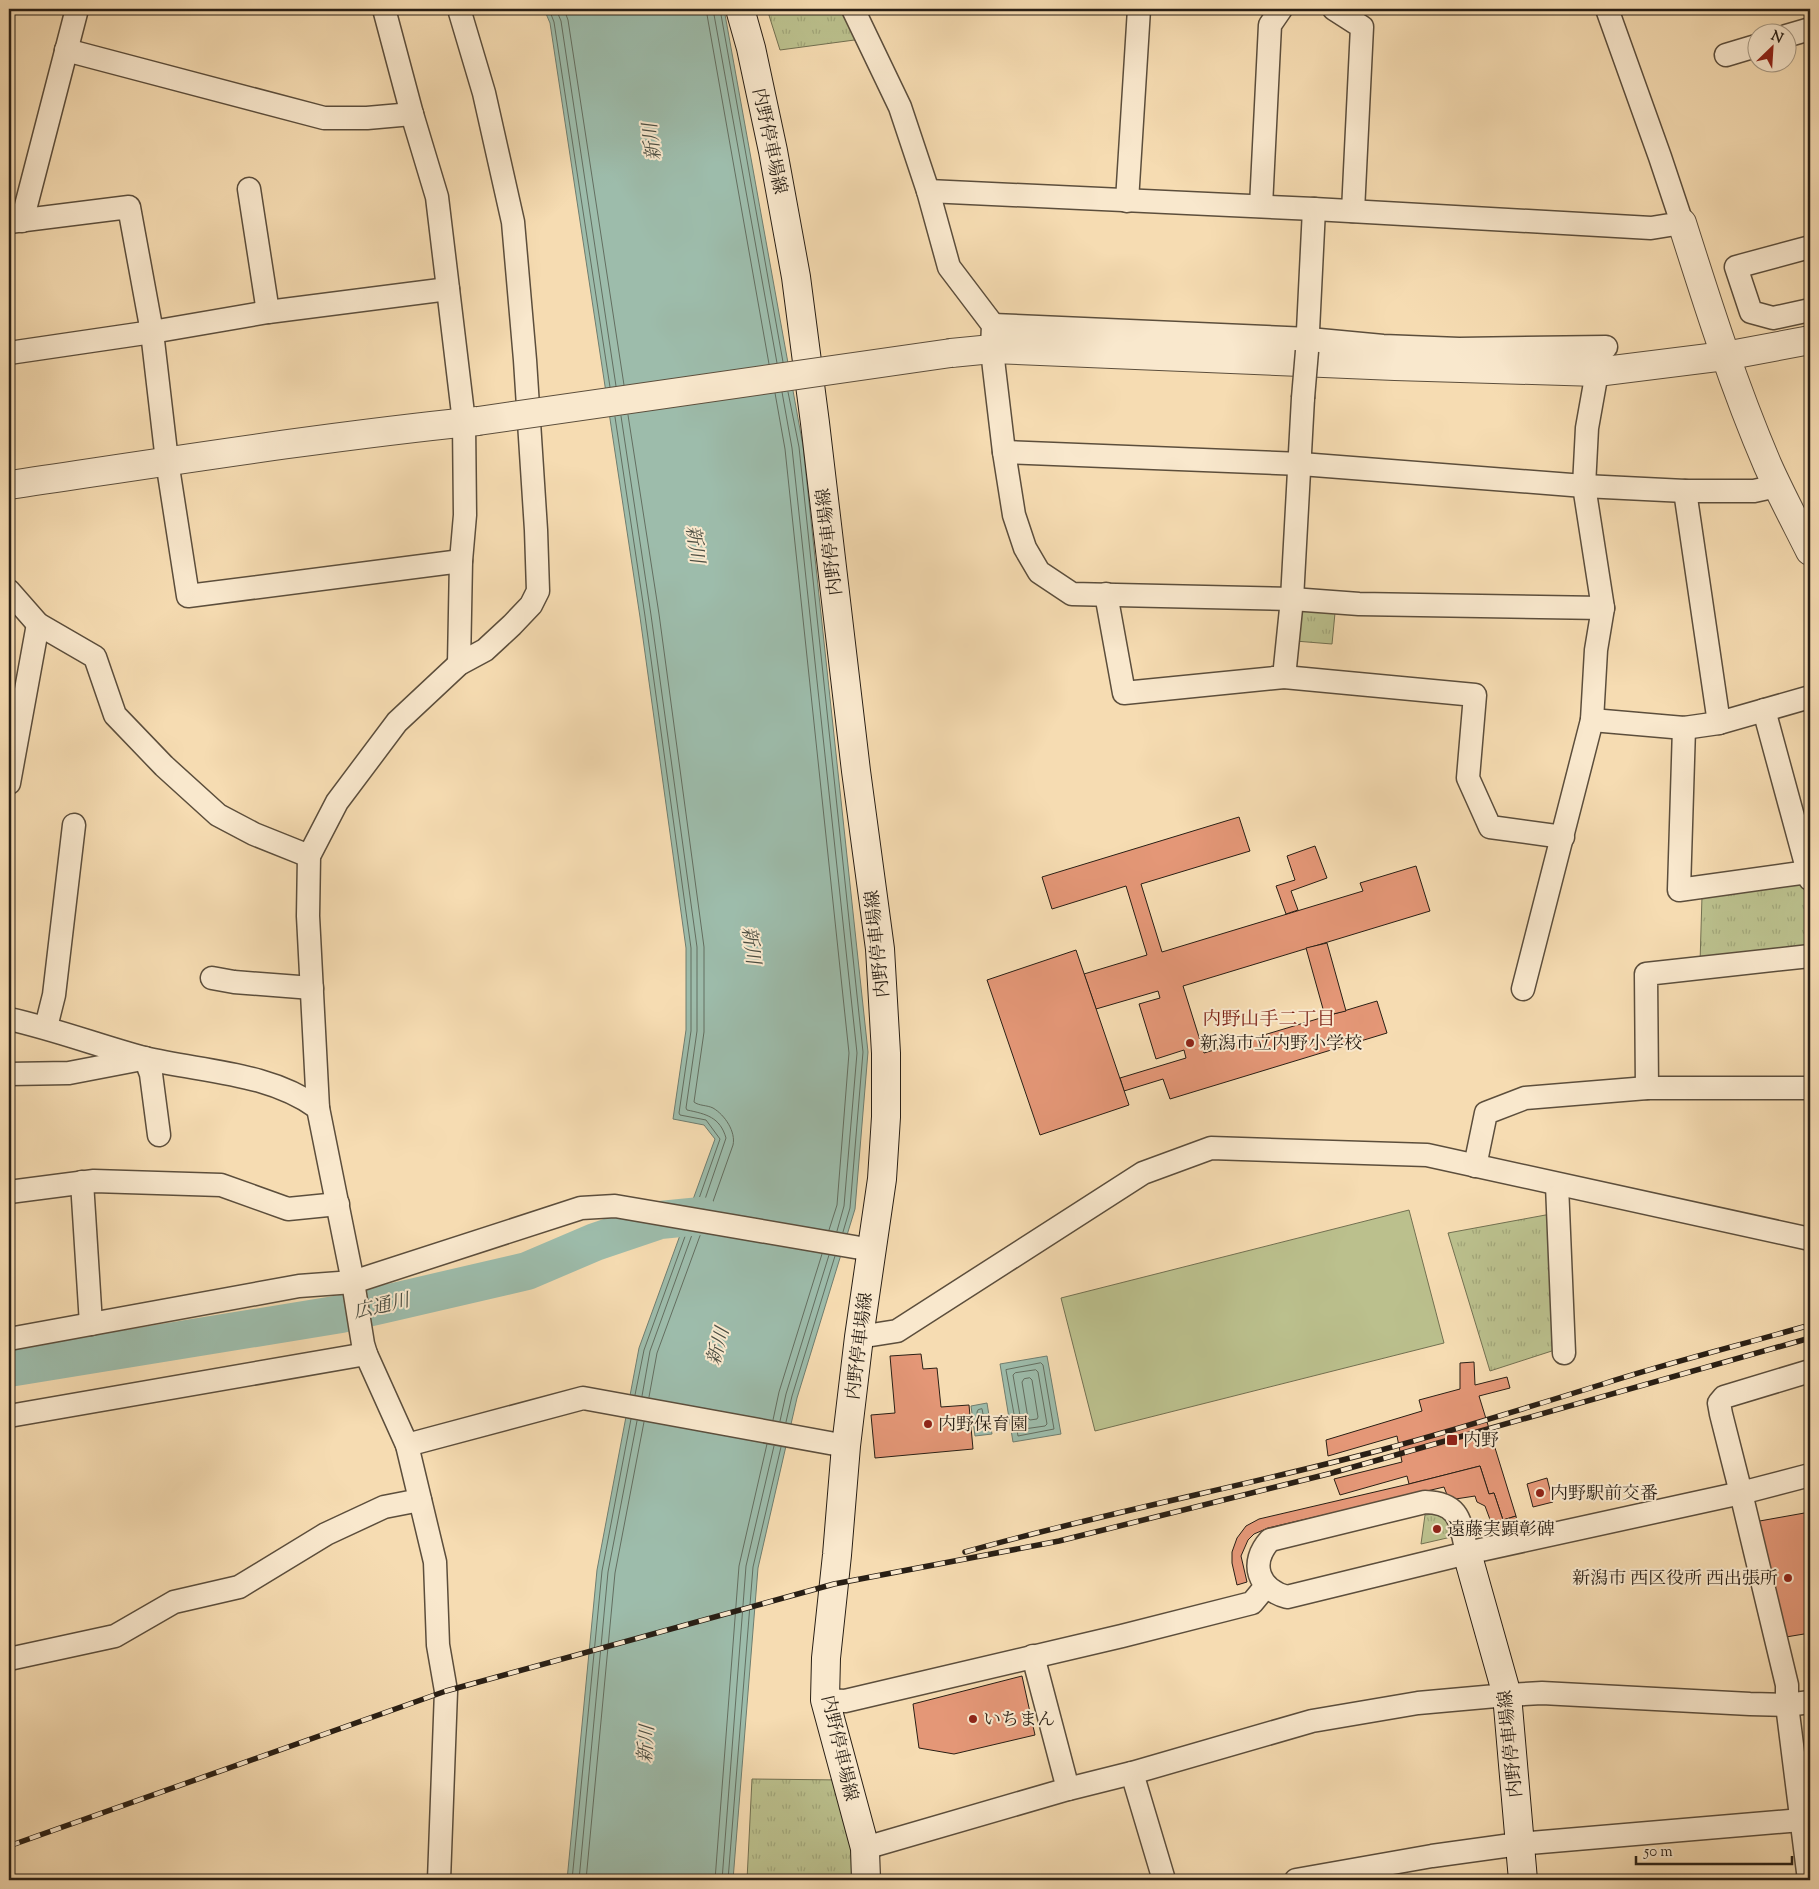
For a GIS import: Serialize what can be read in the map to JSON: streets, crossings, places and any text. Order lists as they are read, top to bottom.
{
  "streets": {
    "main road": ["内野停車場線"]
  },
  "districts": ["内野山手二丁目"],
  "water": ["新川", "広通川"],
  "places": {
    "other": [
      "新潟市立内野小学校",
      "内野保育園",
      "内野駅前交番",
      "遠藤実顕彰碑",
      "新潟市 西区役所 西出張所",
      "いちまん"
    ],
    "transit": ["内野"]
  },
  "scale_bar": "50 m",
  "north": "top right"
}
